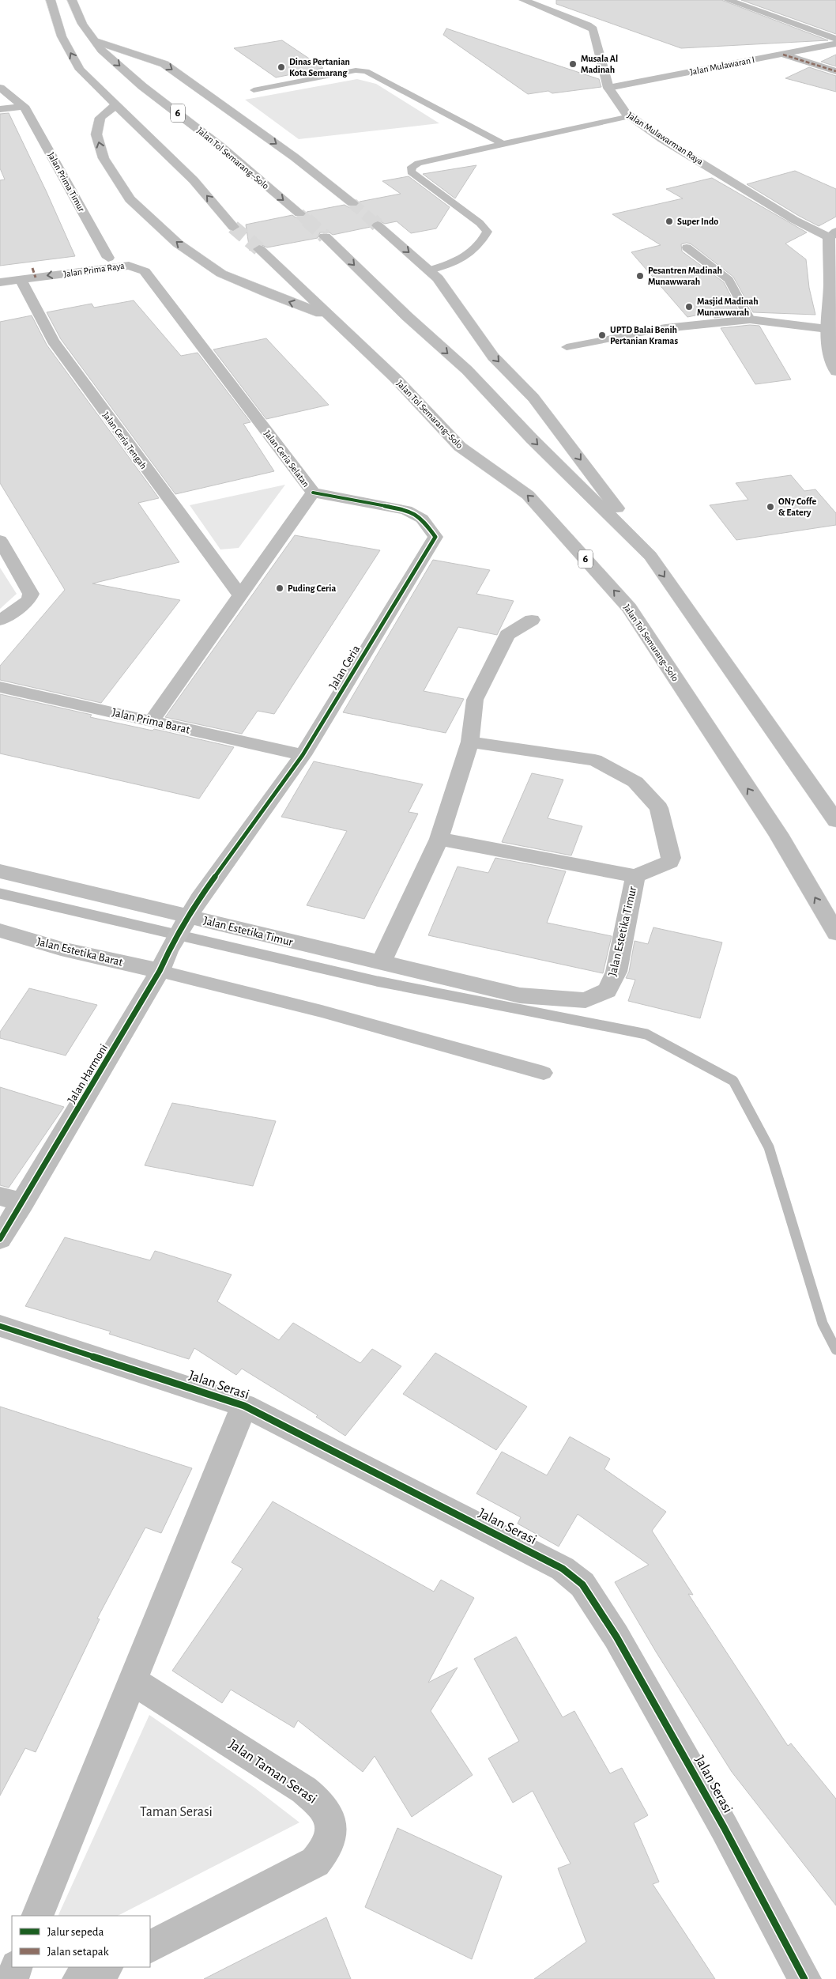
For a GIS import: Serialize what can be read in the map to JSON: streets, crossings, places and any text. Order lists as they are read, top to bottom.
{
  "streets": {
    "main road": [
      "Jalan Mulawaran I",
      "6",
      "Jalan Mulawarman Raya",
      "Jalan Tol Semarang–Solo",
      "Jalan Prima Timur",
      "Jalan Prima Raya",
      "Jalan Ceria Tengah",
      "Jalan Ceria Selatan",
      "Jalan Ceria",
      "Jalan Prima Barat",
      "Jalan Estetika Timur",
      "Jalan Estetika Barat",
      "Jalan Harmoni",
      "Jalan Serasi",
      "Jalan Taman Serasi"
    ]
  },
  "crossings": [
    ["Jalan Mulawaran I", "Jalan Mulawarman Raya"],
    ["Jalan Prima Timur", "Jalan Prima Raya"],
    ["Jalan Prima Raya", "Jalan Ceria Tengah"],
    ["Jalan Prima Raya", "Jalan Ceria Selatan"],
    ["Jalan Ceria Tengah", "Jalan Ceria Selatan"],
    ["Jalan Ceria Selatan", "Jalan Ceria"],
    ["Jalan Ceria Selatan", "Jalan Prima Barat"],
    ["Jalan Ceria", "Jalan Prima Barat"],
    ["Jalan Ceria", "Jalan Estetika Timur"],
    ["Jalan Ceria", "Jalan Harmoni"],
    ["Jalan Estetika Timur", "Jalan Harmoni"],
    ["Jalan Estetika Barat", "Jalan Harmoni"]
  ],
  "parks": ["Taman Serasi"],
  "places": [
    "Musala Al Madinah",
    "Dinas Pertanian Kota Semarang",
    "Super Indo",
    "Pesantren Madinah Munawwarah",
    "Masjid Madinah Munawwarah",
    "UPTD Balai Benih Pertanian Kramas",
    "ON7 Coffe & Eatery",
    "Puding Ceria"
  ],
  "legend": ["Jalur sepeda", "Jalan setapak"]
}
